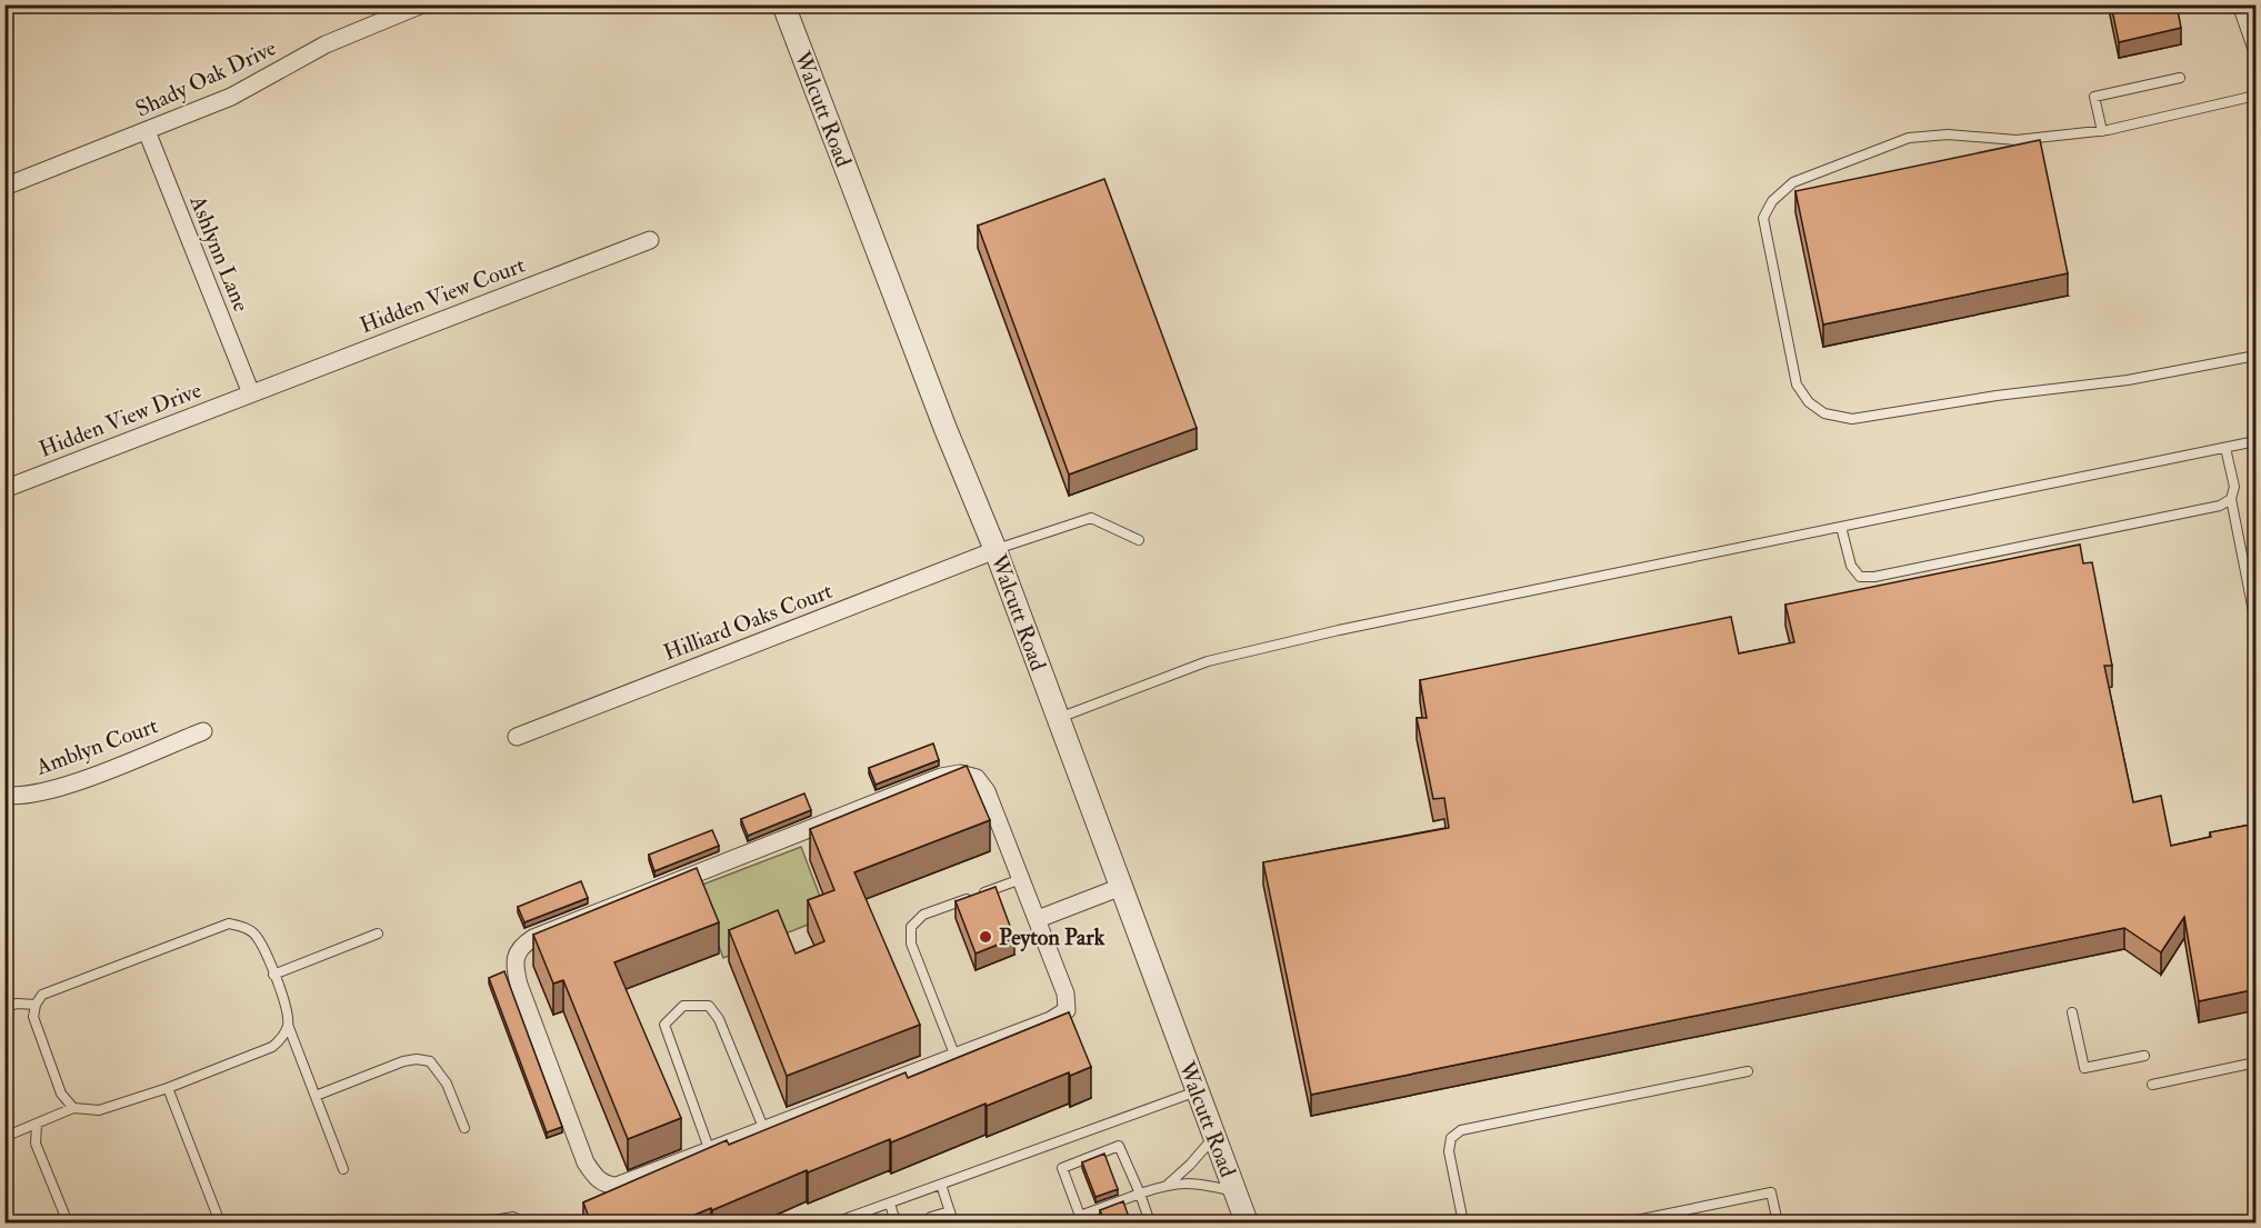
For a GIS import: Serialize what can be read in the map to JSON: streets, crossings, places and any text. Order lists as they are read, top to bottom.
{
  "streets": {
    "street": [
      "Shady Oak Drive",
      "Walcutt Road",
      "Ashlynn Lane",
      "Hidden View Court",
      "Hidden View Drive",
      "Hilliard Oaks Court",
      "Amblyn Court"
    ]
  },
  "crossings": [
    ["Shady Oak Drive", "Ashlynn Lane"],
    ["Walcutt Road", "Hilliard Oaks Court"],
    ["Ashlynn Lane", "Hidden View Court"],
    ["Ashlynn Lane", "Hidden View Drive"],
    ["Hidden View Court", "Hidden View Drive"]
  ],
  "places": ["Peyton Park"]
}
